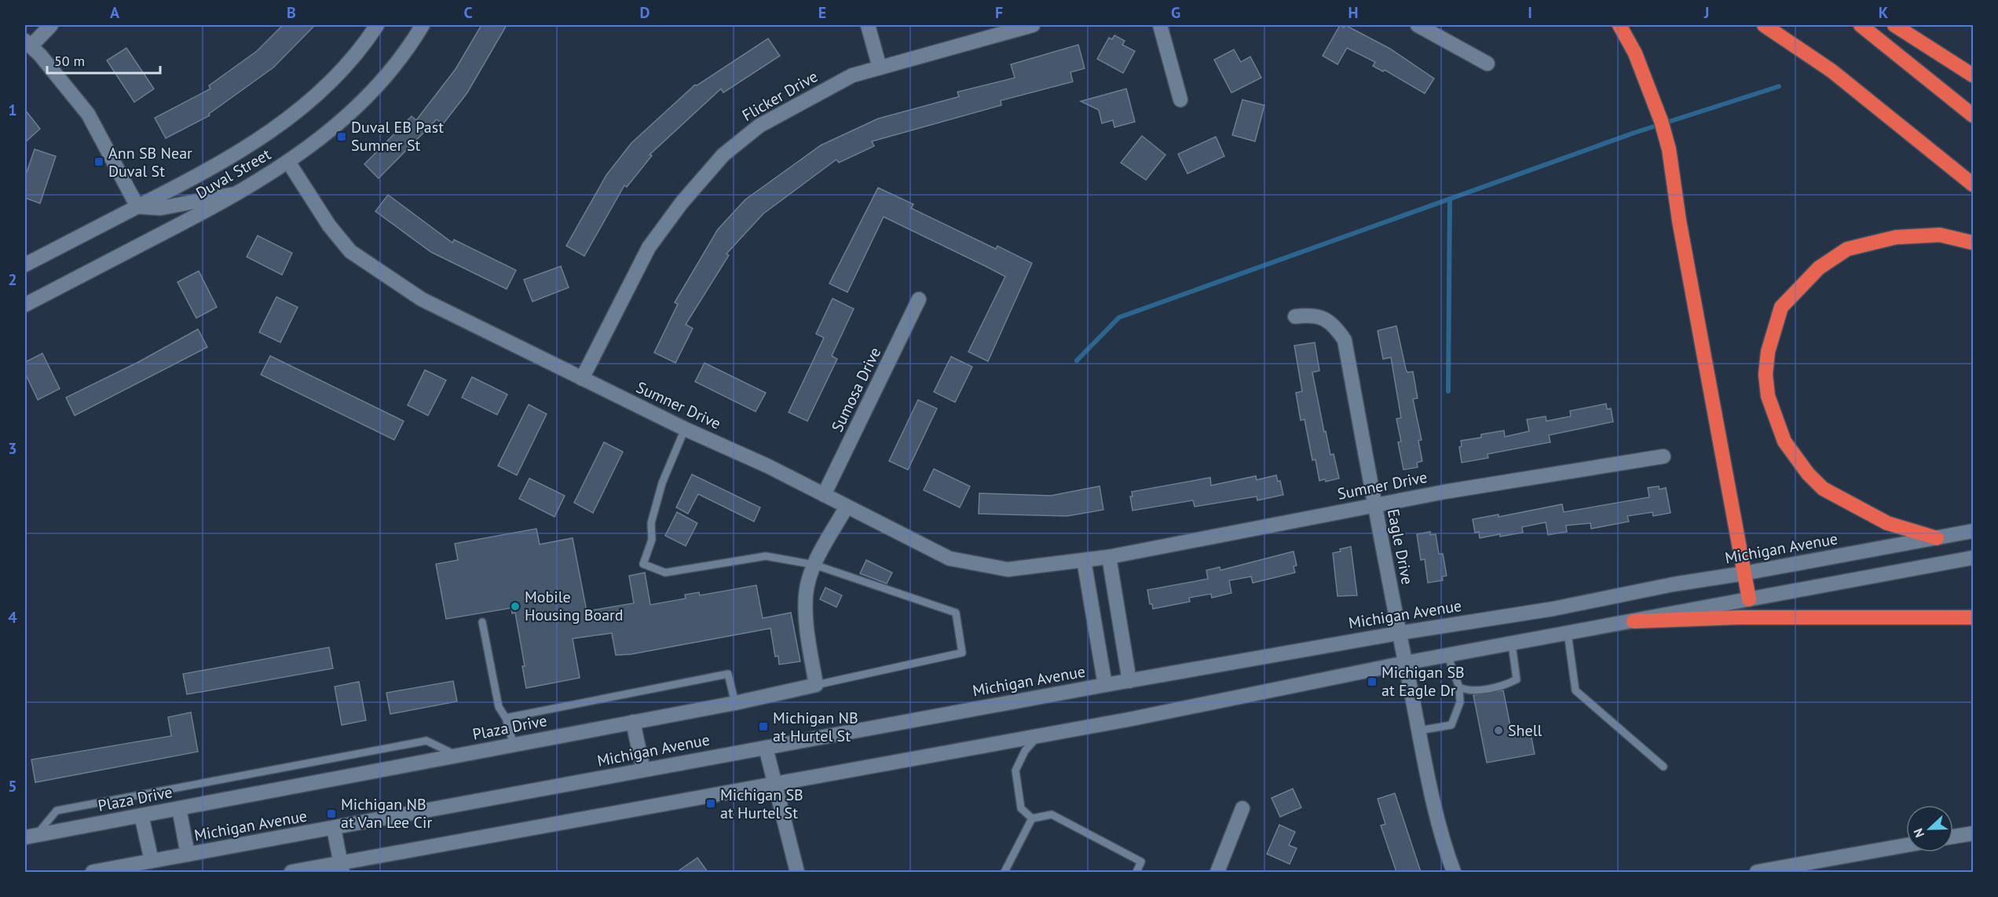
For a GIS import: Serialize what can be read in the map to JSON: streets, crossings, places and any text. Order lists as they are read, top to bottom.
{
  "streets": {
    "street": [
      "Flicker Drive",
      "Duval Street",
      "Sumosa Drive",
      "Sumner Drive",
      "Eagle Drive",
      "Michigan Avenue",
      "Plaza Drive"
    ]
  },
  "crossings": [
    ["Flicker Drive", "Sumner Drive"],
    ["Duval Street", "Sumner Drive"],
    ["Sumosa Drive", "Sumner Drive"],
    ["Sumner Drive", "Eagle Drive"],
    ["Eagle Drive", "Michigan Avenue"]
  ],
  "places": {
    "transit": [
      "Duval EB Past Sumner St",
      "Ann SB Near Duval St",
      "Michigan SB at Eagle Dr",
      "Michigan NB at Hurtel St",
      "Michigan SB at Hurtel St",
      "Michigan NB at Van Lee Cir"
    ],
    "other": ["Mobile Housing Board", "Shell"]
  },
  "scale_bar": "50 m",
  "north": "left",
  "grid": {
    "columns": [
      "A",
      "B",
      "C",
      "D",
      "E",
      "F",
      "G",
      "H",
      "I",
      "J",
      "K"
    ],
    "rows": [
      "1",
      "2",
      "3",
      "4",
      "5"
    ]
  }
}
